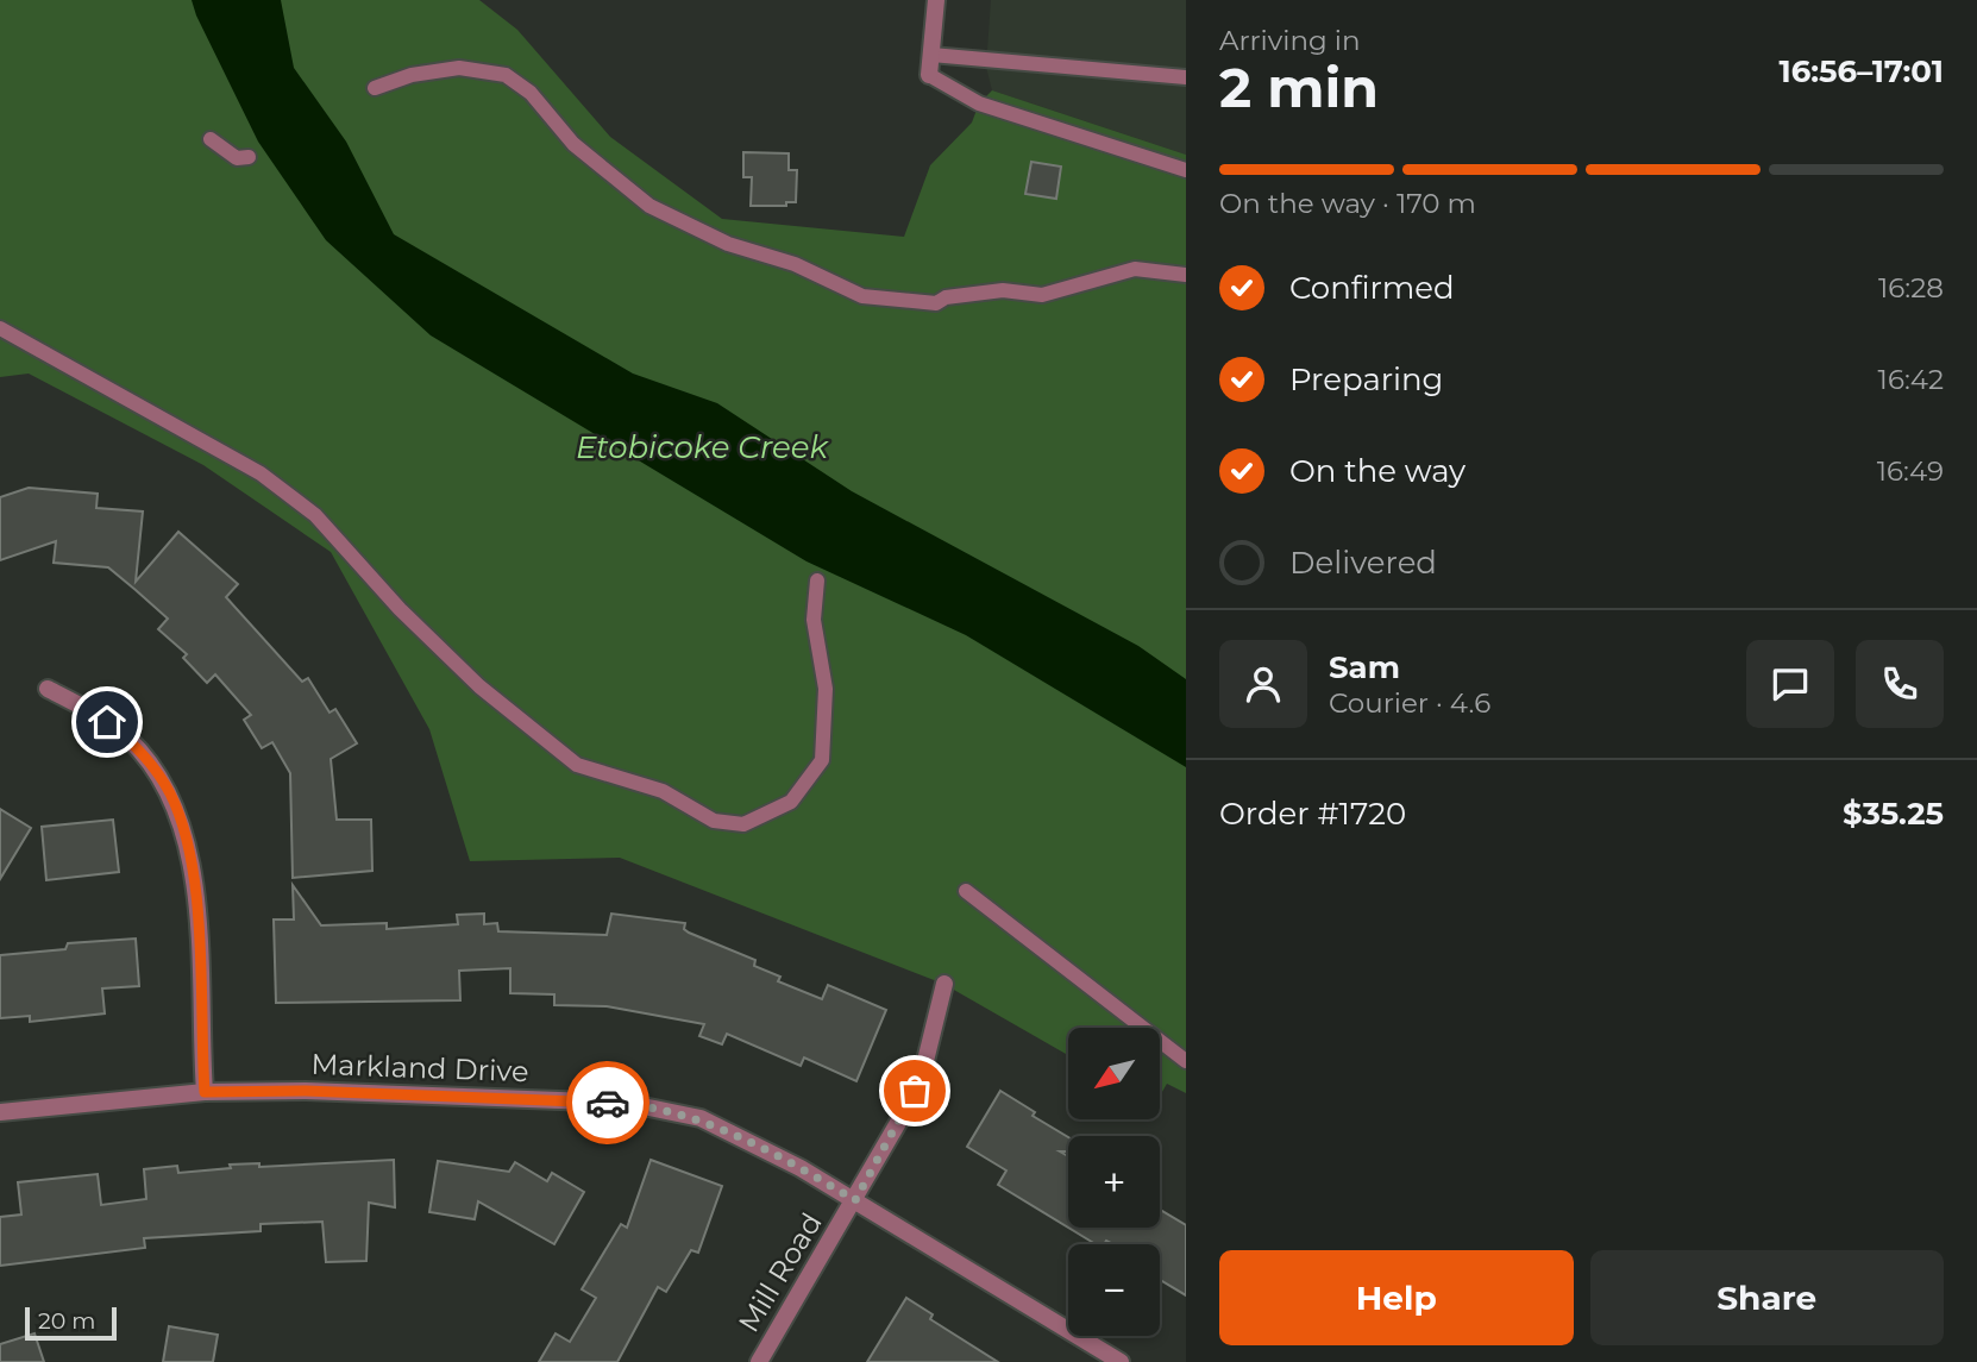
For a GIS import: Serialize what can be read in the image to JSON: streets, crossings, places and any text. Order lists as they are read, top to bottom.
{
  "streets": {
    "street": ["Markland Drive", "Mill Road"]
  },
  "crossings": [
    ["Markland Drive", "Mill Road"]
  ],
  "water": ["Etobicoke Creek"],
  "scale_bar": "20 m",
  "north": "bottom left",
  "page": {
    "heading": ["2 min", "Arriving in", "16:56–17:01"],
    "panel": [
      "Sam",
      "Courier · 4.6",
      "Order #1720",
      "$35.25"
    ],
    "bar": "On the way · 170 m",
    "list": [
      ["Confirmed", "16:28"],
      ["Preparing", "16:42"],
      ["On the way", "16:49"],
      "Delivered"
    ],
    "map_buttons": ["+", "−"],
    "buttons": ["Help", "Share"],
    "scale": "20 m"
  }
}
